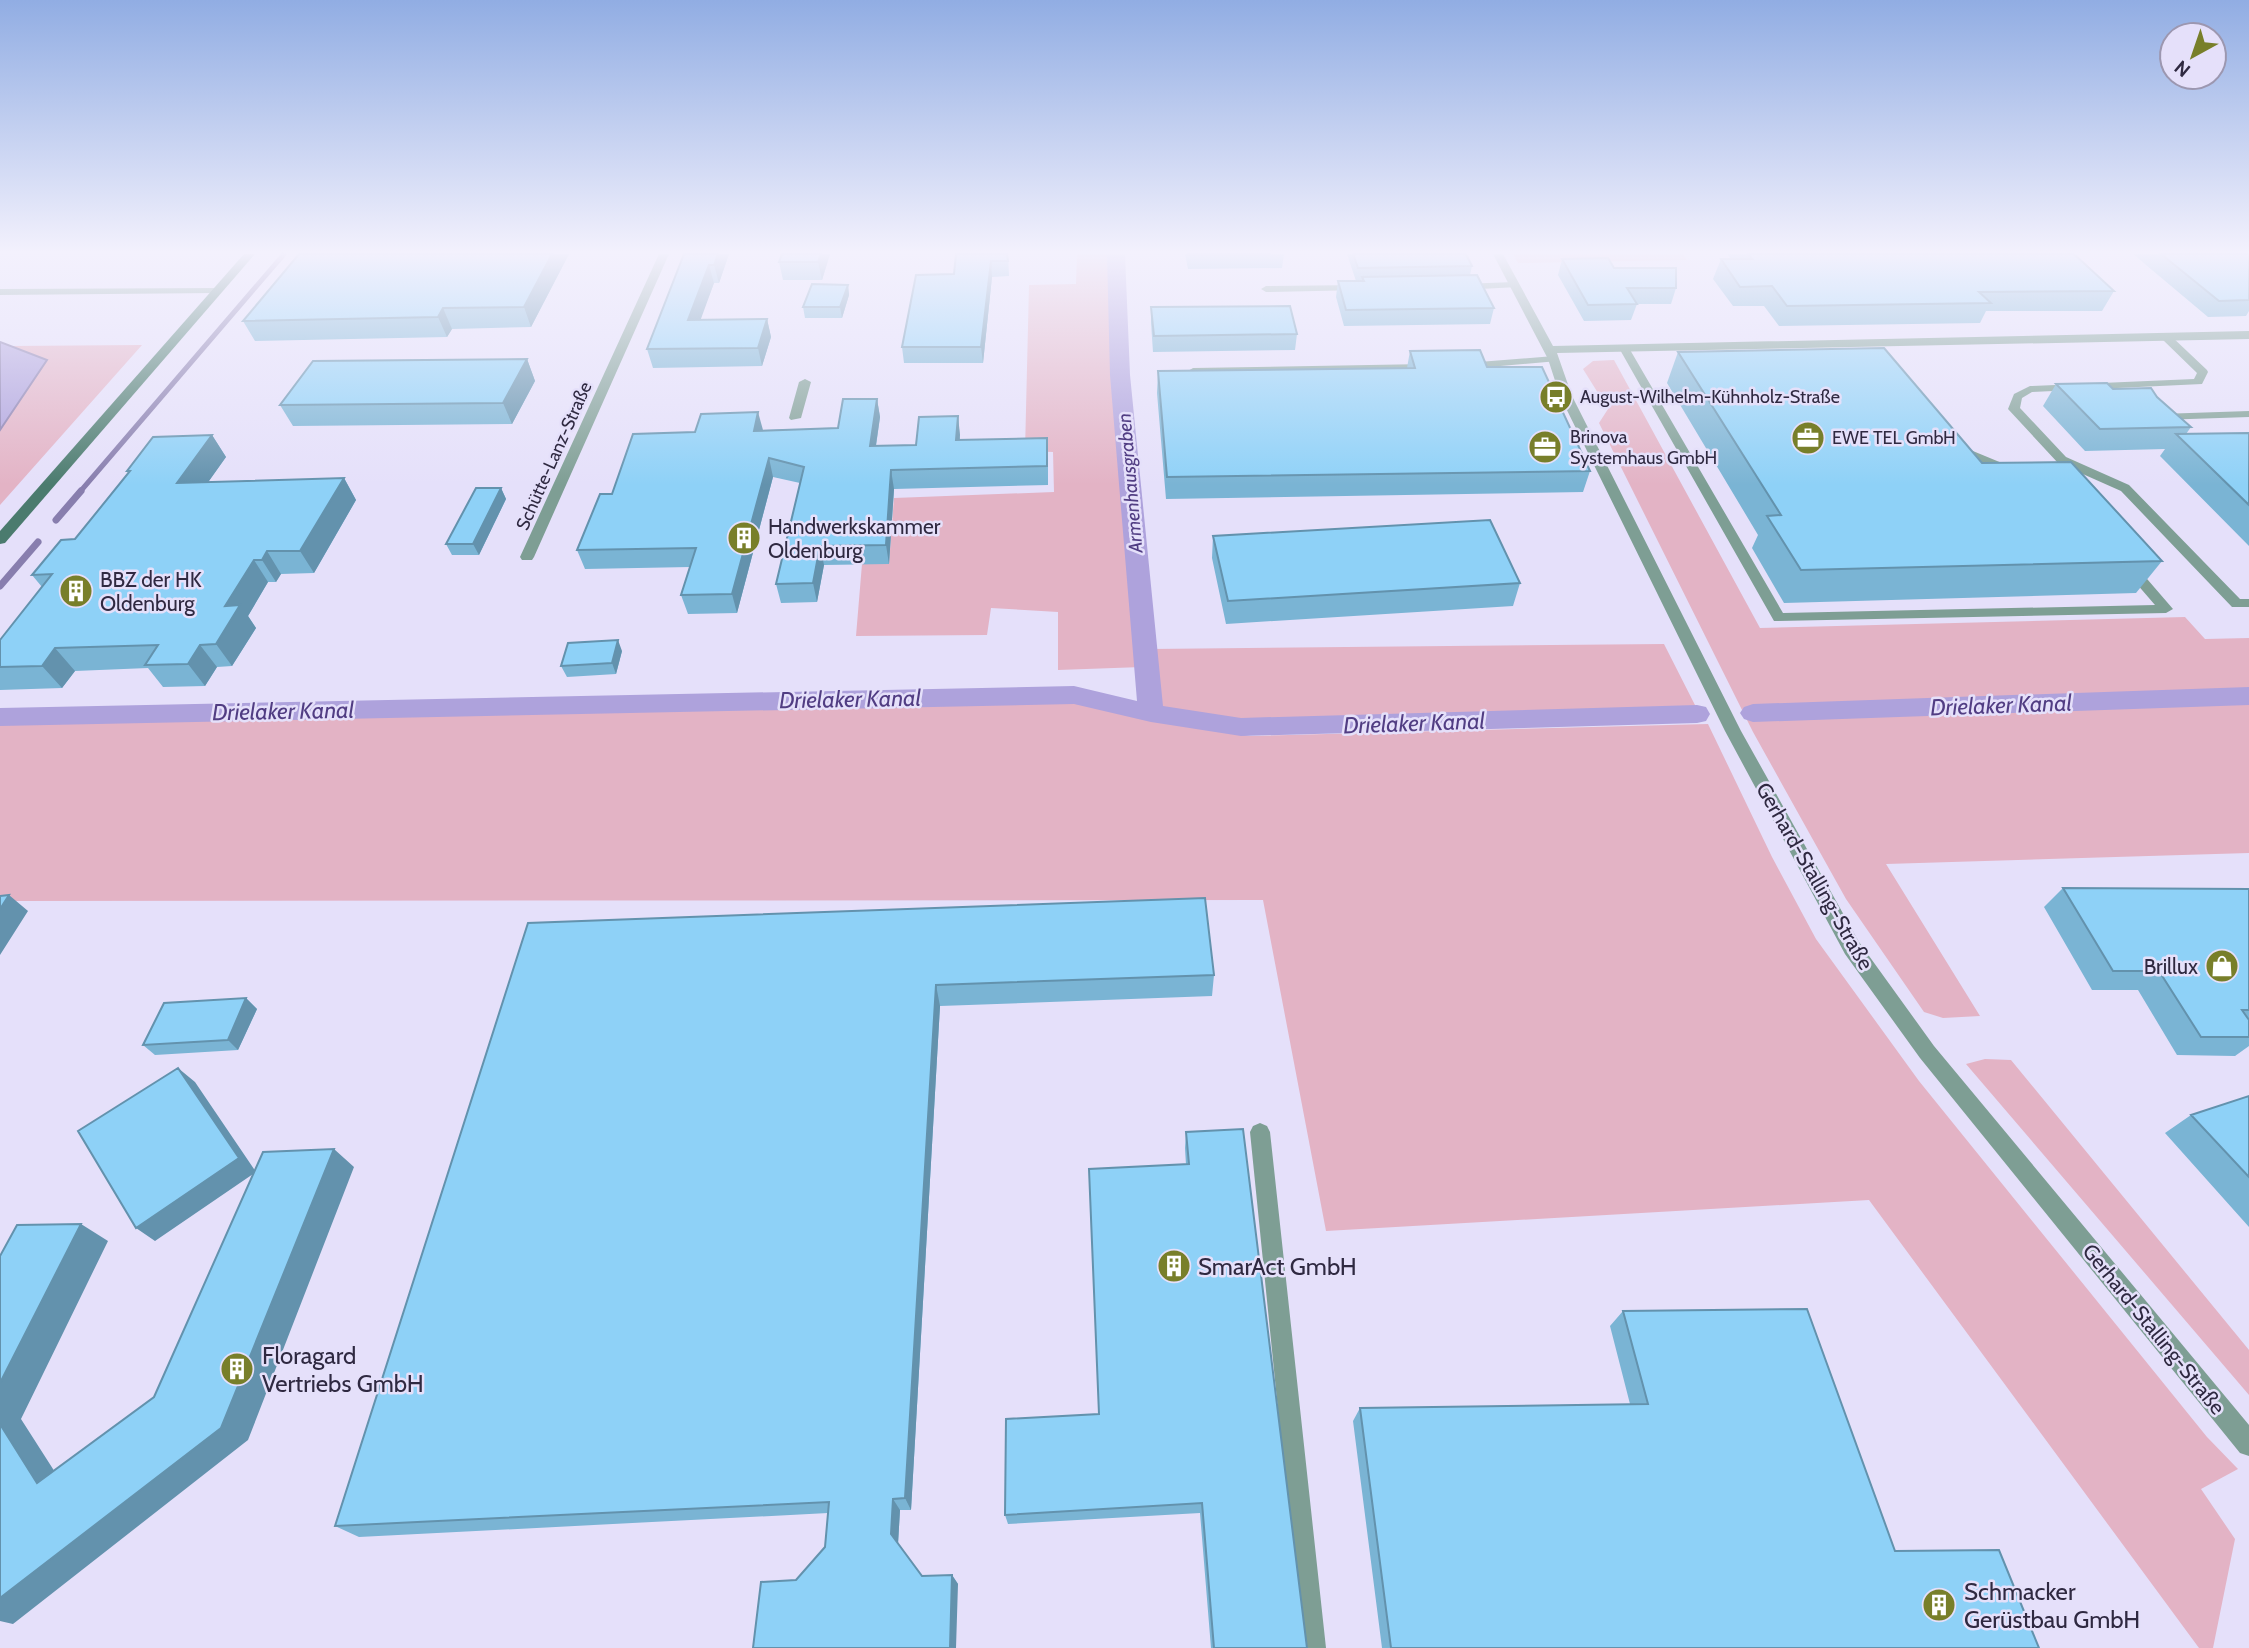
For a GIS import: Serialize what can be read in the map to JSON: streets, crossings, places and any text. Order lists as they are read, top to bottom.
{
  "streets": {
    "street": ["Schütte-Lanz-Straße", "Gerhard-Stalling-Straße"]
  },
  "water": ["Armenhausgraben", "Drielaker Kanal"],
  "places": {
    "bus stop": ["August-Wilhelm-Kühnholz-Straße"],
    "office": ["EWE TEL GmbH", "Brinova Systemhaus GmbH"],
    "building": [
      "Handwerkskammer Oldenburg",
      "BBZ der HK Oldenburg",
      "SmarAct GmbH",
      "Floragard Vertriebs GmbH",
      "Schmacker Gerüstbau GmbH"
    ],
    "shop": ["Brillux"]
  },
  "north": "bottom left"
}
